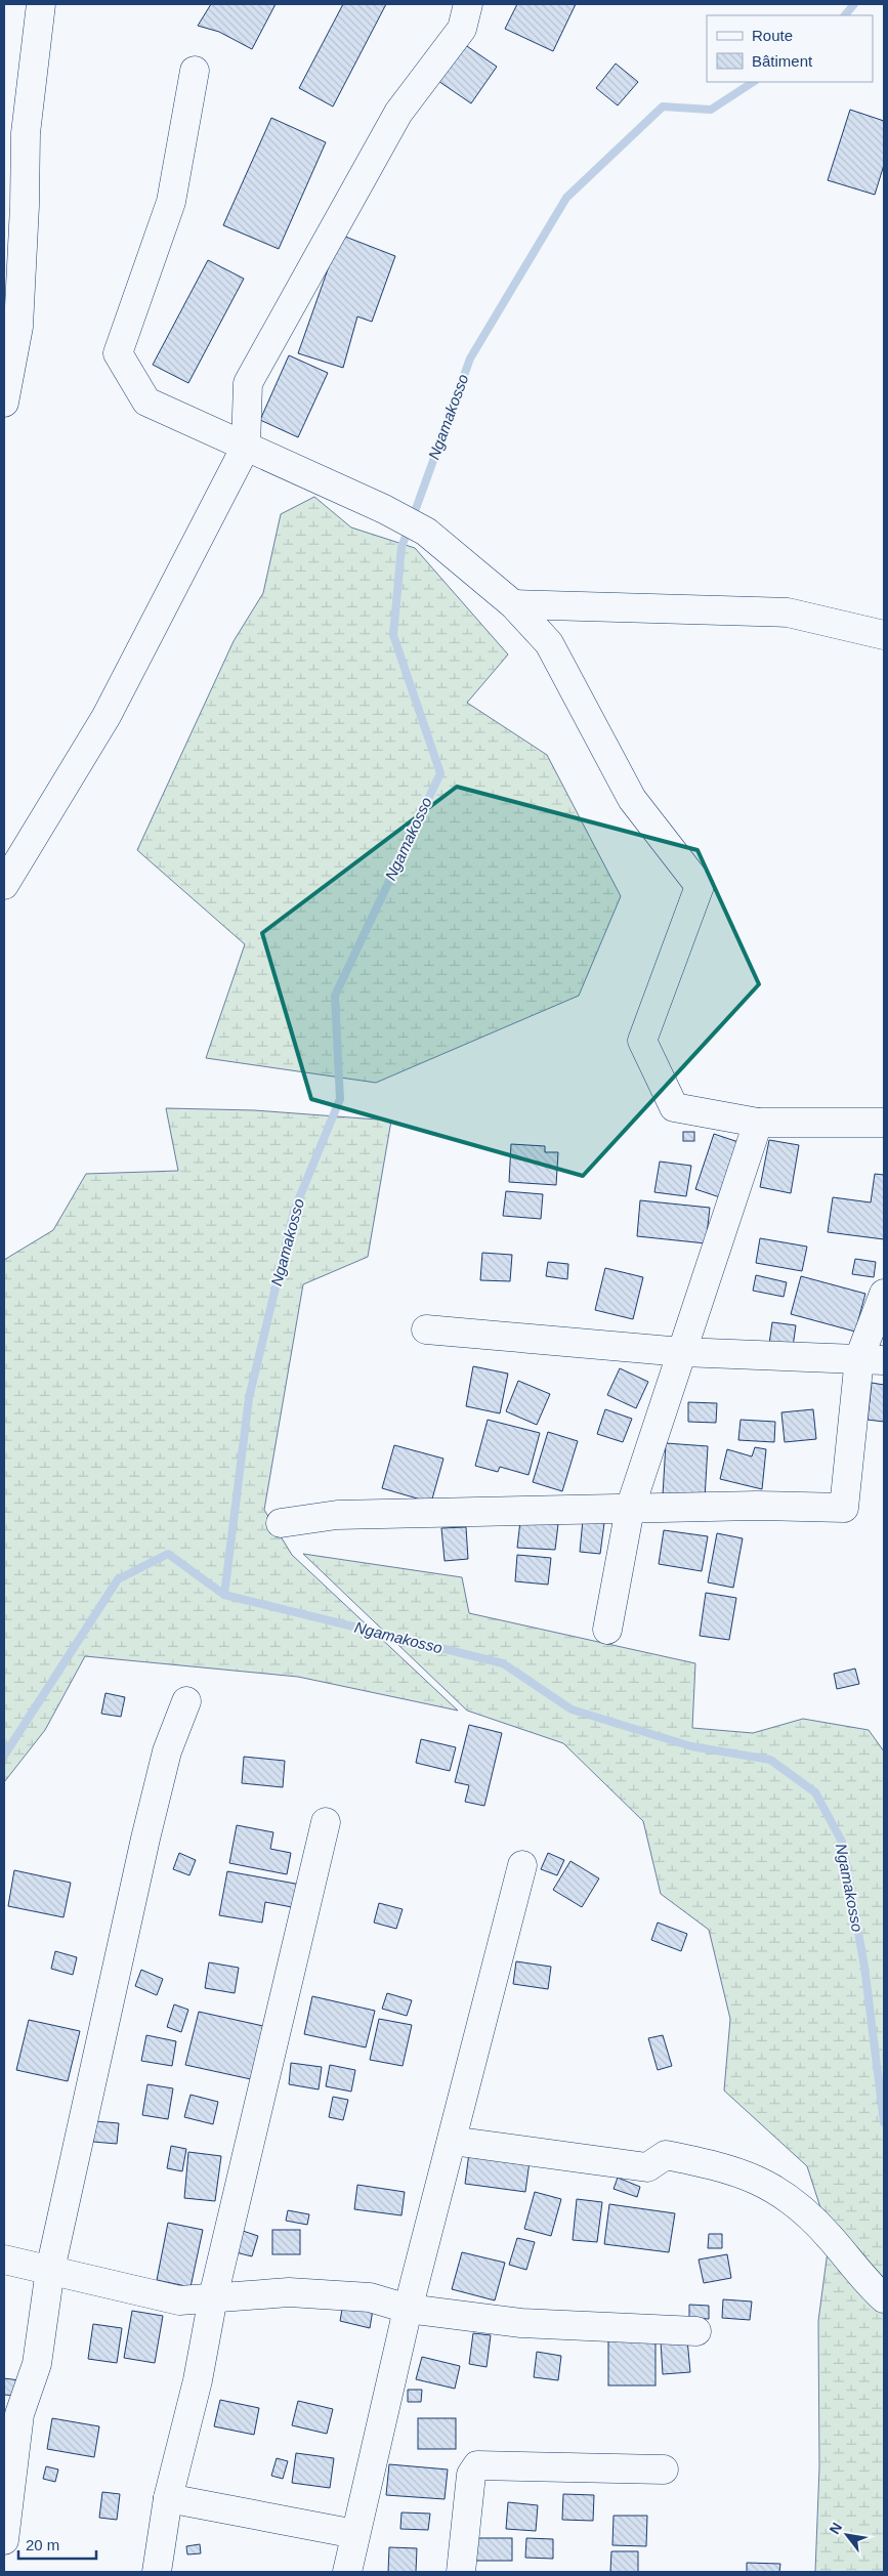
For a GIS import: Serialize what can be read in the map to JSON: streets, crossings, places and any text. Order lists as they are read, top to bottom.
{
  "water": ["Ngamakosso"],
  "legend": ["Route", "Bâtiment"],
  "scale_bar": "20 m",
  "north": "top left"
}
